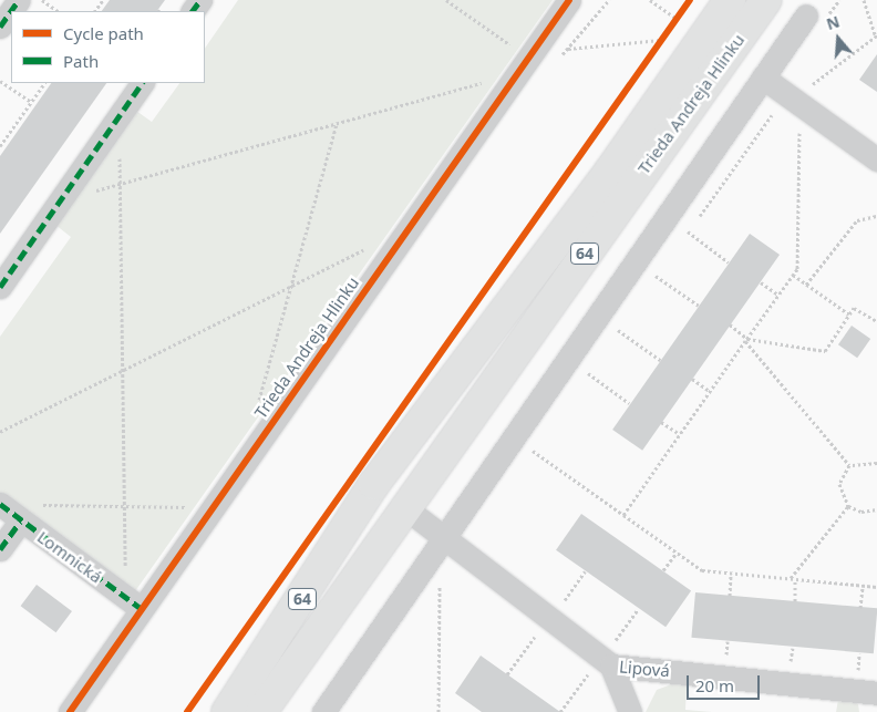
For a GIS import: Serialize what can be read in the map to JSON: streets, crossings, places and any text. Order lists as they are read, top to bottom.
{
  "streets": {
    "main road": ["Trieda Andreja Hlinku", "64"],
    "street": ["Lomnická", "Lipová"]
  },
  "crossings": [
    ["Trieda Andreja Hlinku", "Lomnická"]
  ],
  "legend": ["Cycle path", "Path"],
  "scale_bar": "20 m",
  "north": "top"
}
